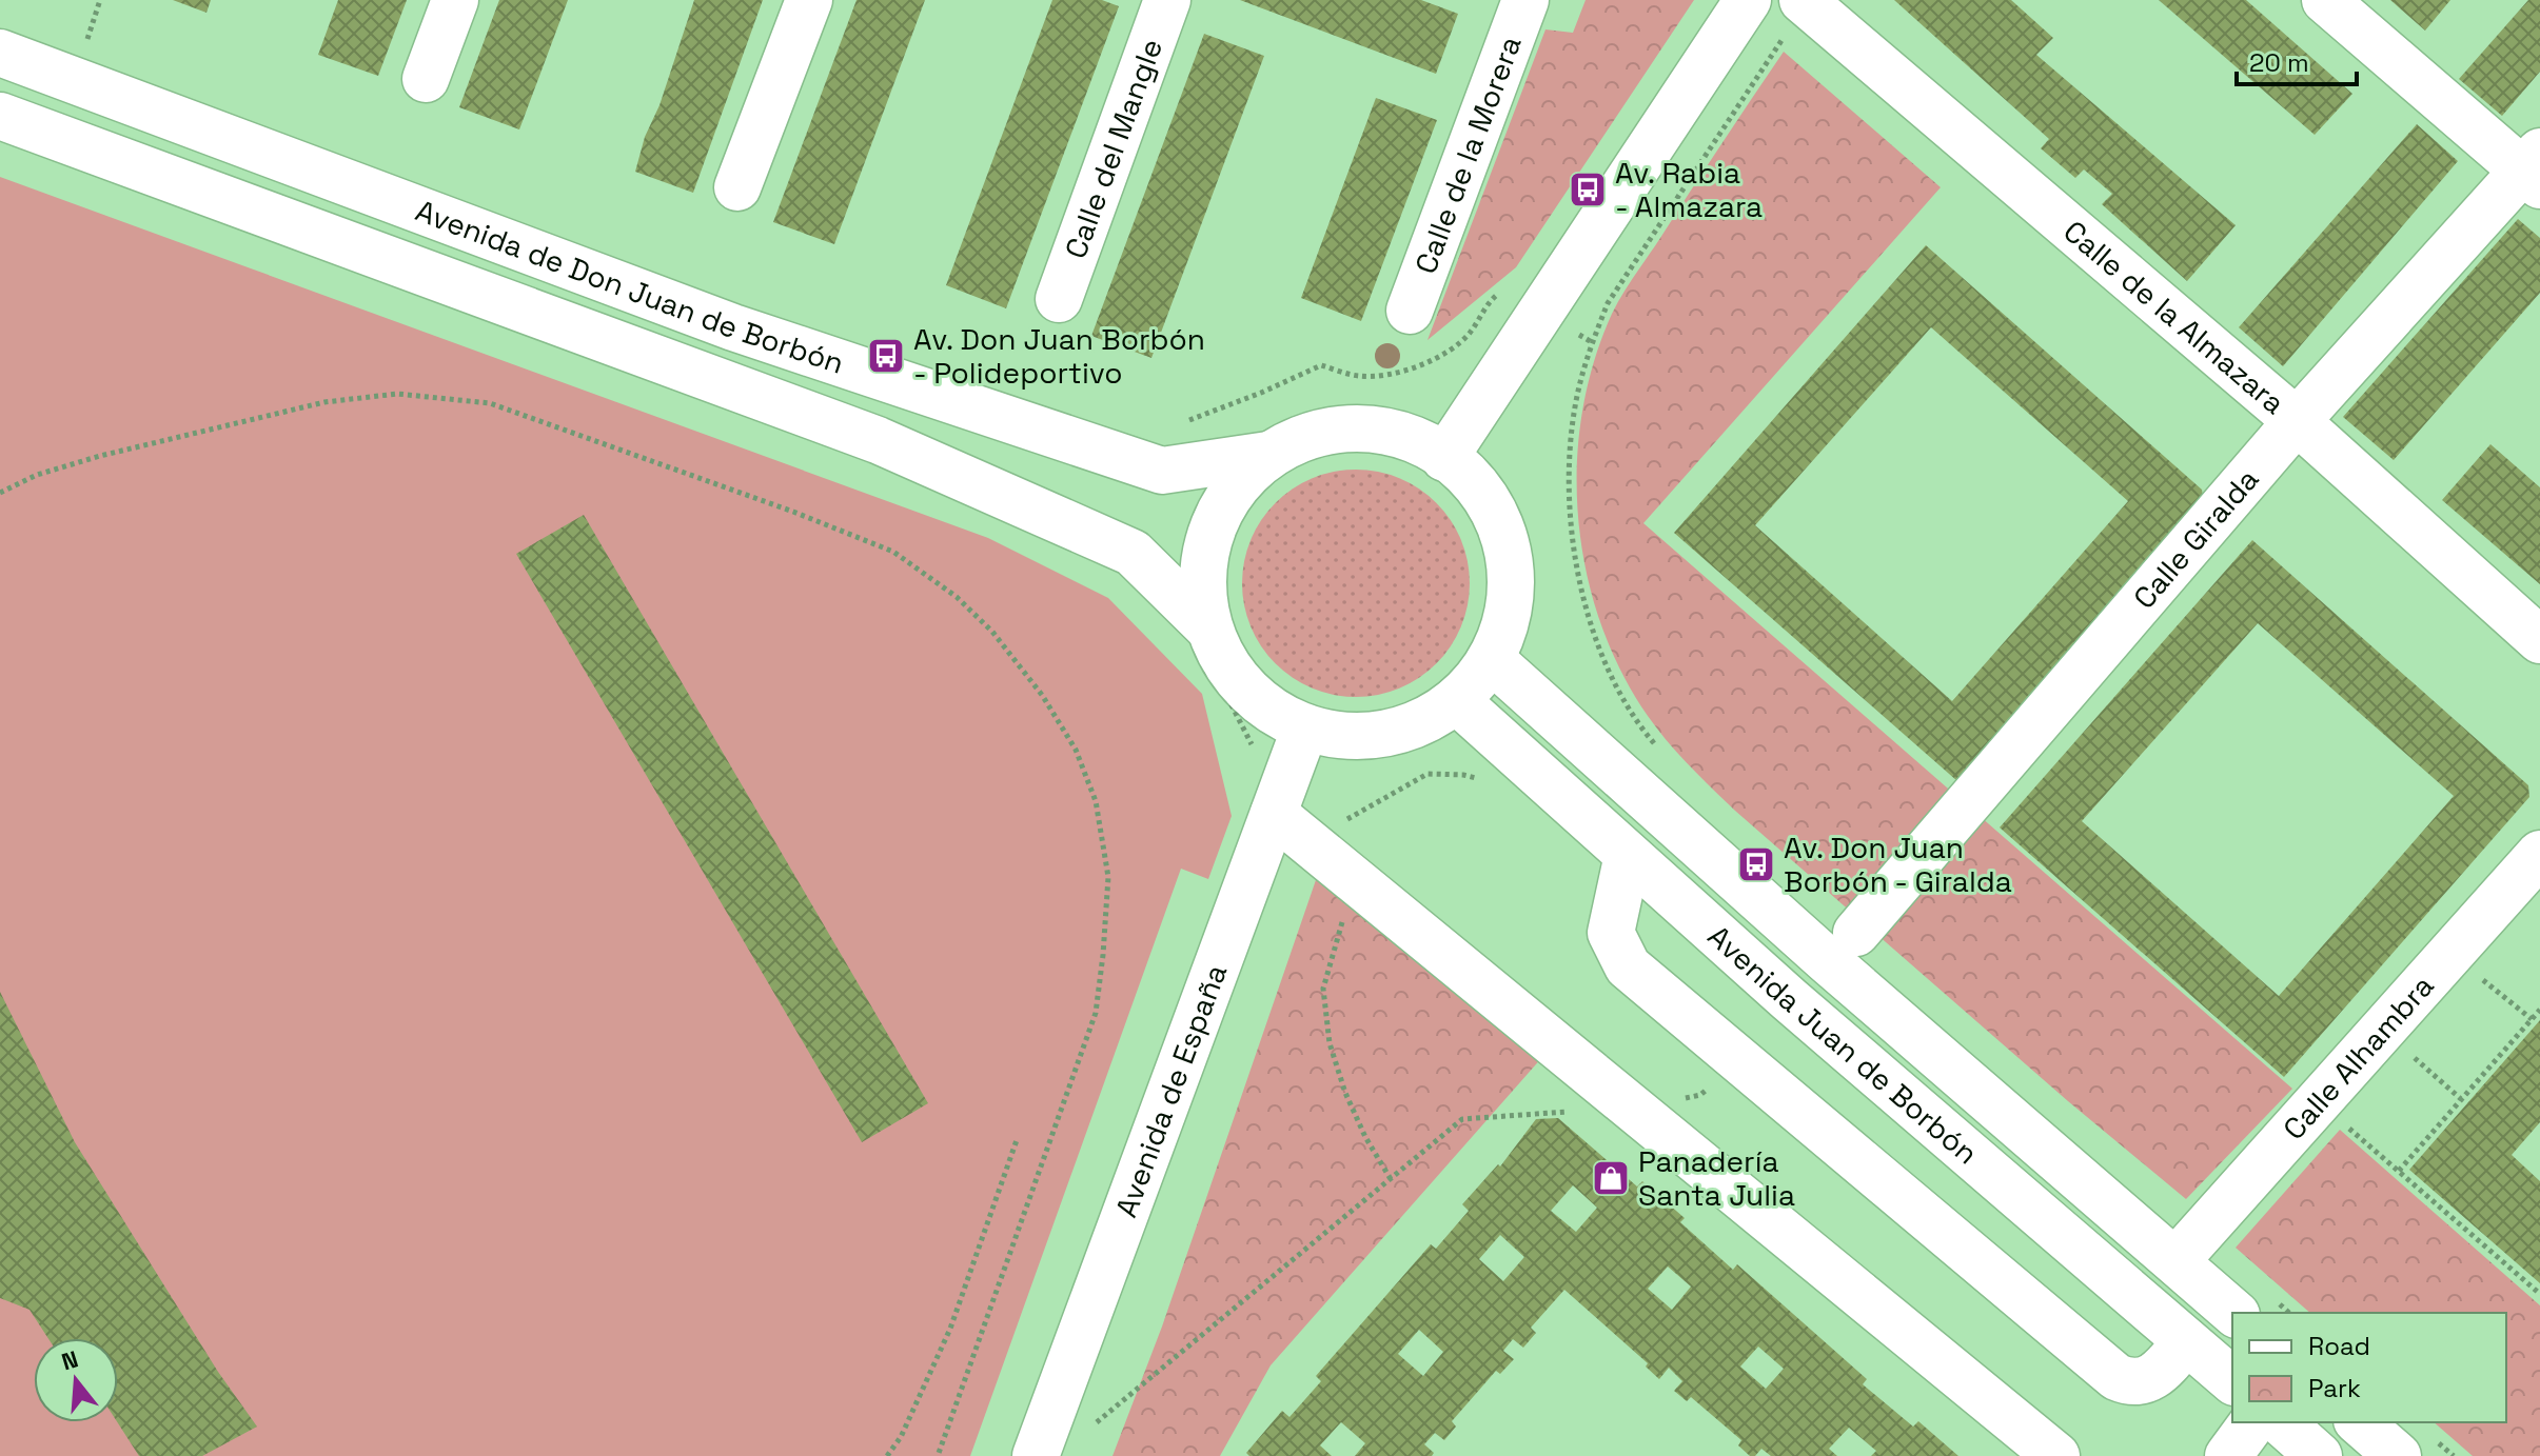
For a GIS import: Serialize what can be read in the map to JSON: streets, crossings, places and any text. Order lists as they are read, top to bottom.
{
  "streets": {
    "street": [
      "Calle del Mangle",
      "Calle de la Morera",
      "Avenida de Don Juan de Borbón",
      "Calle de la Almazara",
      "Calle Giralda",
      "Avenida Juan de Borbón",
      "Calle Alhambra",
      "Avenida de España"
    ]
  },
  "crossings": [
    ["Calle de la Almazara", "Calle Giralda"],
    ["Avenida Juan de Borbón", "Calle Alhambra"]
  ],
  "places": {
    "bus stop": ["Av. Rabia - Almazara", "Av. Don Juan Borbón - Polideportivo", "Av. Don Juan Borbón - Giralda"],
    "shop": ["Panadería Santa Julia"]
  },
  "legend": ["Road", "Park"],
  "scale_bar": "20 m",
  "north": "top"
}
